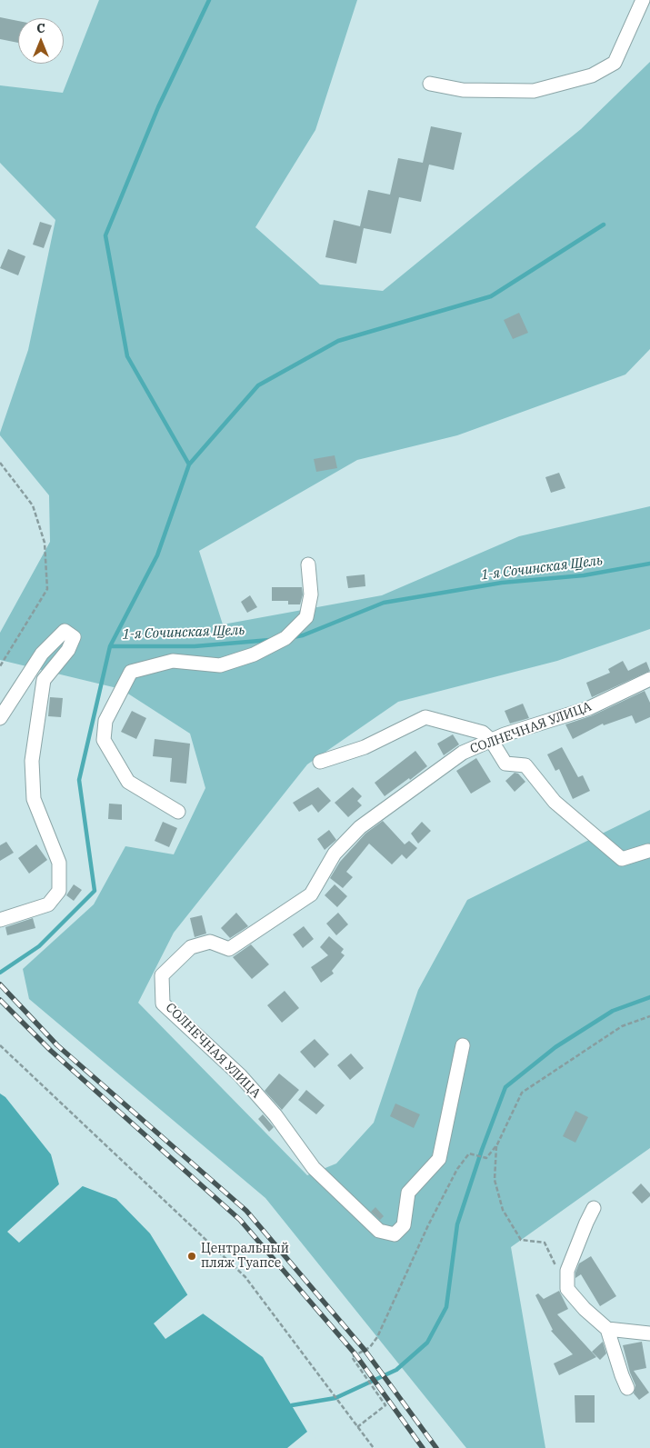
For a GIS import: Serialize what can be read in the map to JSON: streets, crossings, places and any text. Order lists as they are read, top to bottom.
{
  "streets": {
    "street": ["СОЛНЕЧНАЯ УЛИЦА"]
  },
  "water": ["1-я Сочинская Щель"],
  "places": ["Центральный пляж Туапсе"],
  "north": "top"
}
